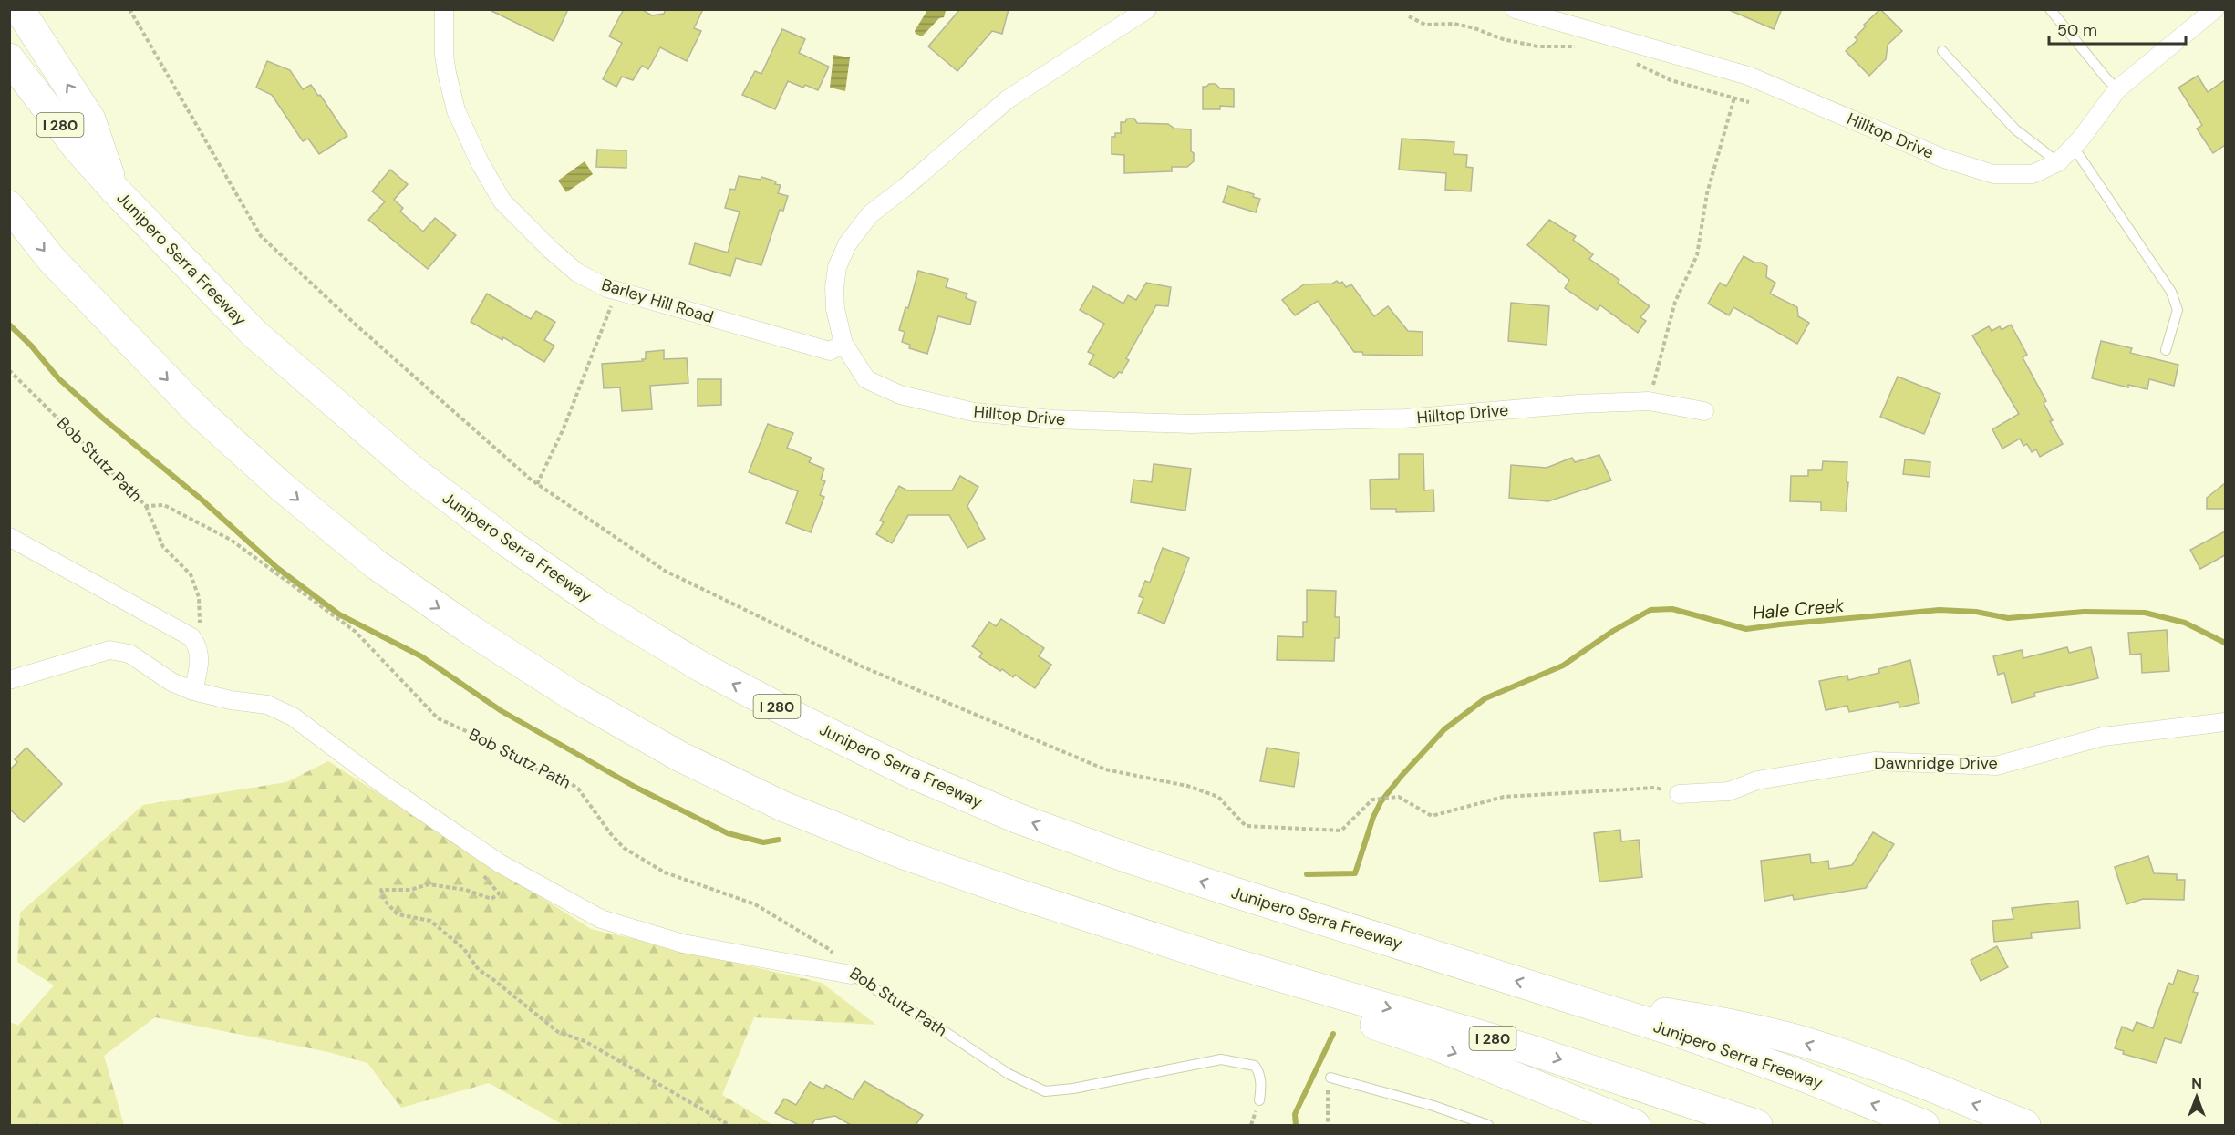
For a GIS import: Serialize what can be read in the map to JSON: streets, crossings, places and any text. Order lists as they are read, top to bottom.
{
  "streets": {
    "highway": ["I 280", "Junipero Serra Freeway"],
    "street": ["Hilltop Drive", "Barley Hill Road", "Dawnridge Drive"],
    "lane": ["Bob Stutz Path"]
  },
  "crossings": [
    ["Hilltop Drive", "Barley Hill Road"]
  ],
  "water": ["Hale Creek"],
  "scale_bar": "50 m",
  "north": "top"
}
